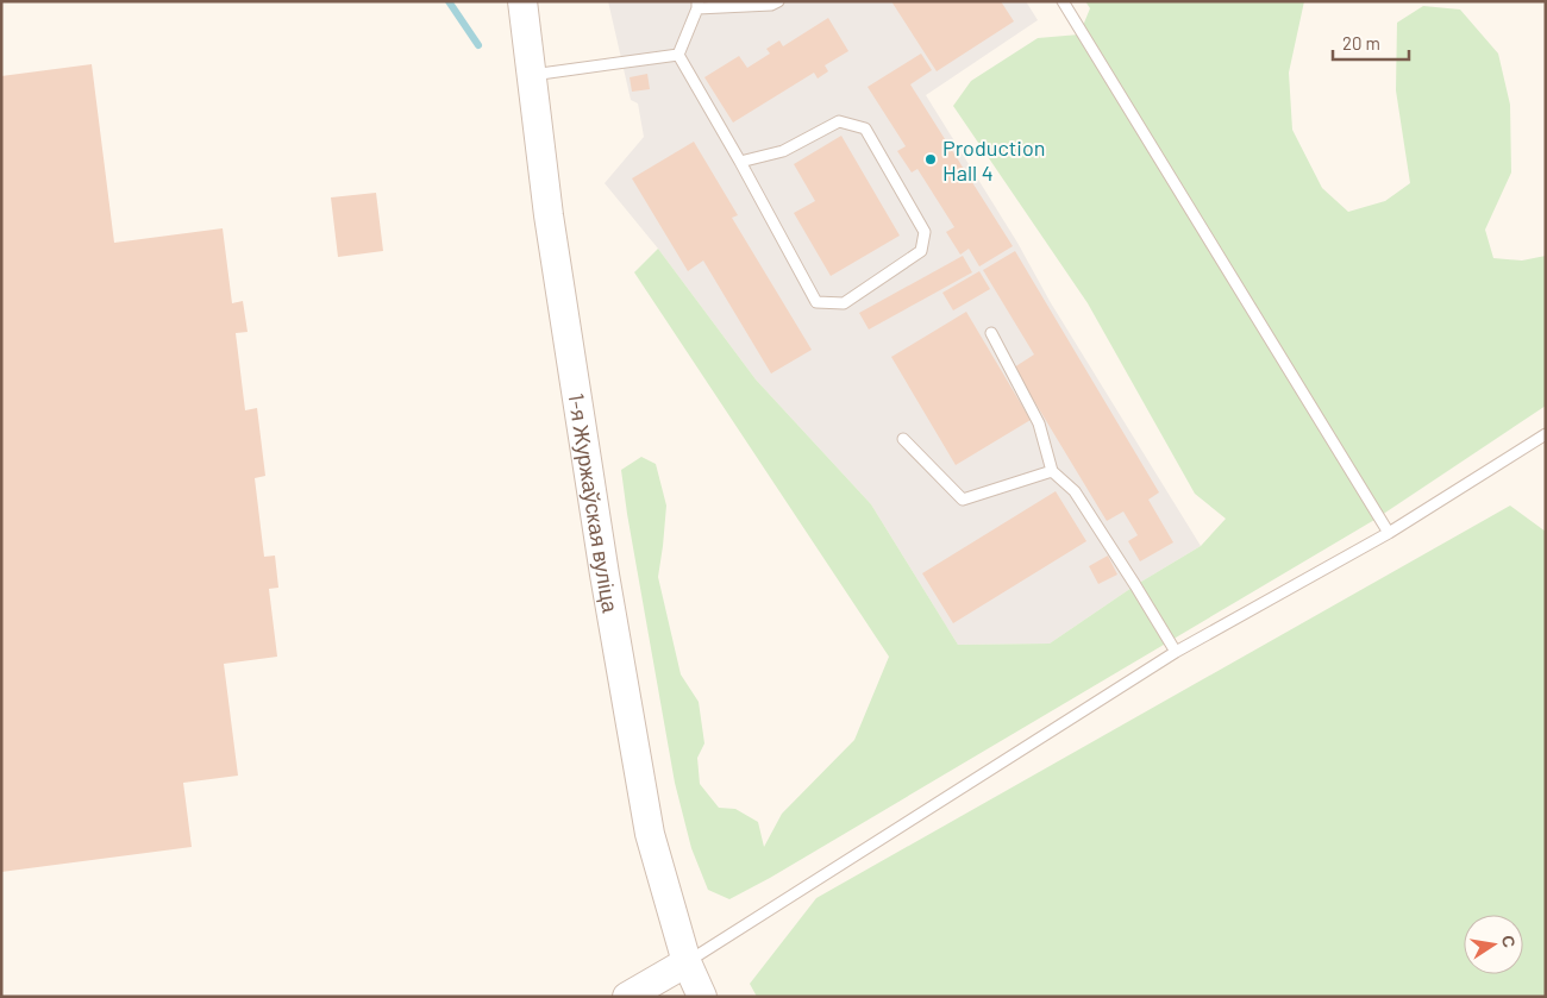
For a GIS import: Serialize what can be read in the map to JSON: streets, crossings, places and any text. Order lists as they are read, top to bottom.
{
  "streets": {
    "street": ["1-я Журжаўская вуліца"]
  },
  "places": ["Production Hall 4"],
  "scale_bar": "20 m",
  "north": "right"
}
